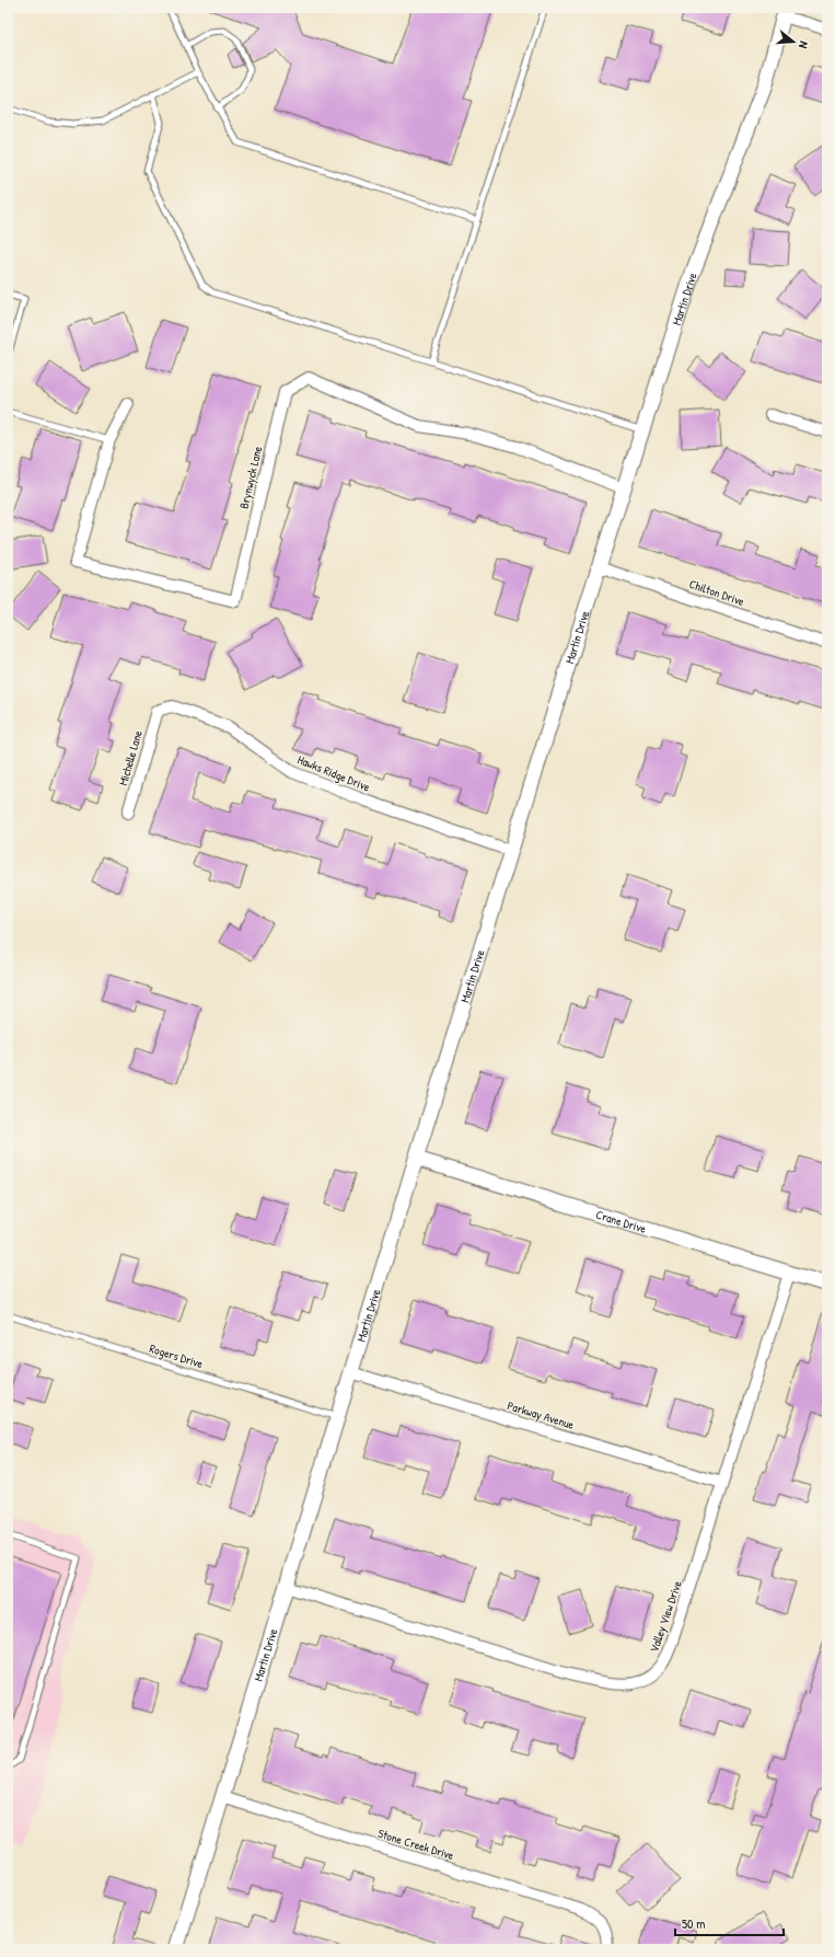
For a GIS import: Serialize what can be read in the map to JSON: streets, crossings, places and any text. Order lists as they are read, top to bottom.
{
  "streets": {
    "street": [
      "Martin Drive",
      "Brynwyck Lane",
      "Chilton Drive",
      "Michelle Lane",
      "Hawks Ridge Drive",
      "Crane Drive",
      "Parkway Avenue",
      "Valley View Drive",
      "Stone Creek Drive"
    ],
    "lane": ["Rogers Drive"]
  },
  "crossings": [
    ["Martin Drive", "Brynwyck Lane"],
    ["Martin Drive", "Chilton Drive"],
    ["Martin Drive", "Hawks Ridge Drive"],
    ["Martin Drive", "Crane Drive"],
    ["Martin Drive", "Rogers Drive"],
    ["Martin Drive", "Parkway Avenue"],
    ["Martin Drive", "Valley View Drive"],
    ["Martin Drive", "Stone Creek Drive"],
    ["Michelle Lane", "Hawks Ridge Drive"],
    ["Crane Drive", "Valley View Drive"],
    ["Parkway Avenue", "Valley View Drive"]
  ],
  "scale_bar": "50 m",
  "north": "right"
}
